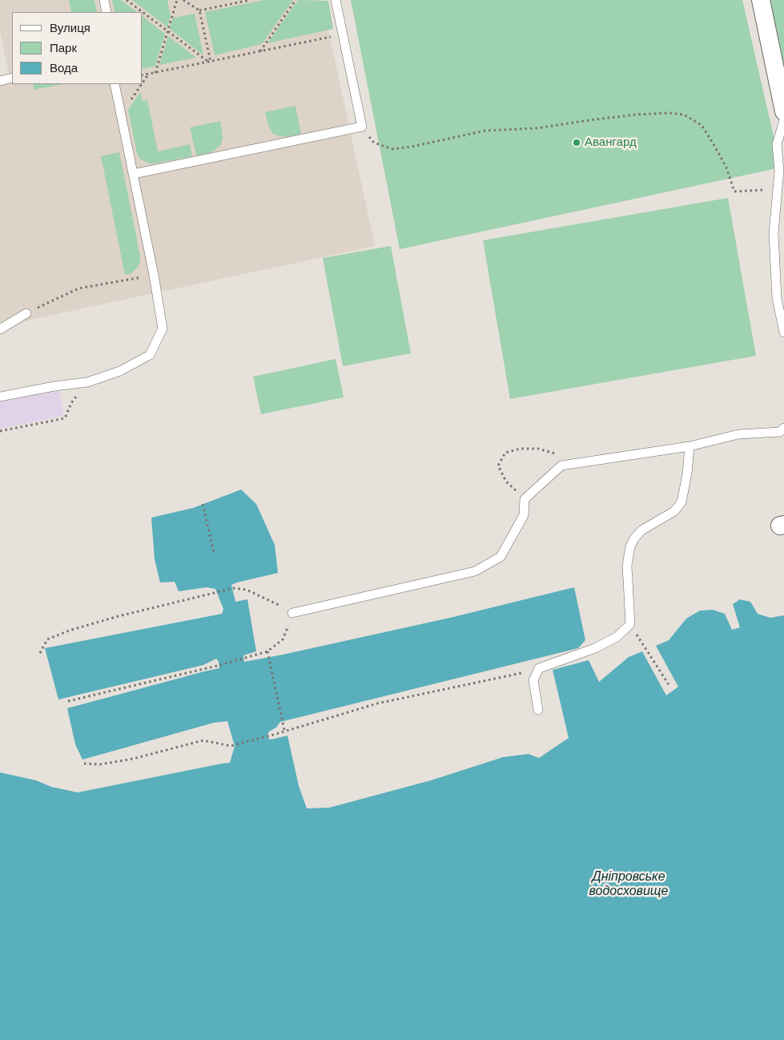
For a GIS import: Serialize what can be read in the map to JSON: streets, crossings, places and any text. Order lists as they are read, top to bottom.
{
  "water": ["Дніпровське водосховище"],
  "places": ["Авангард"],
  "legend": ["Вулиця", "Парк", "Вода"]
}
